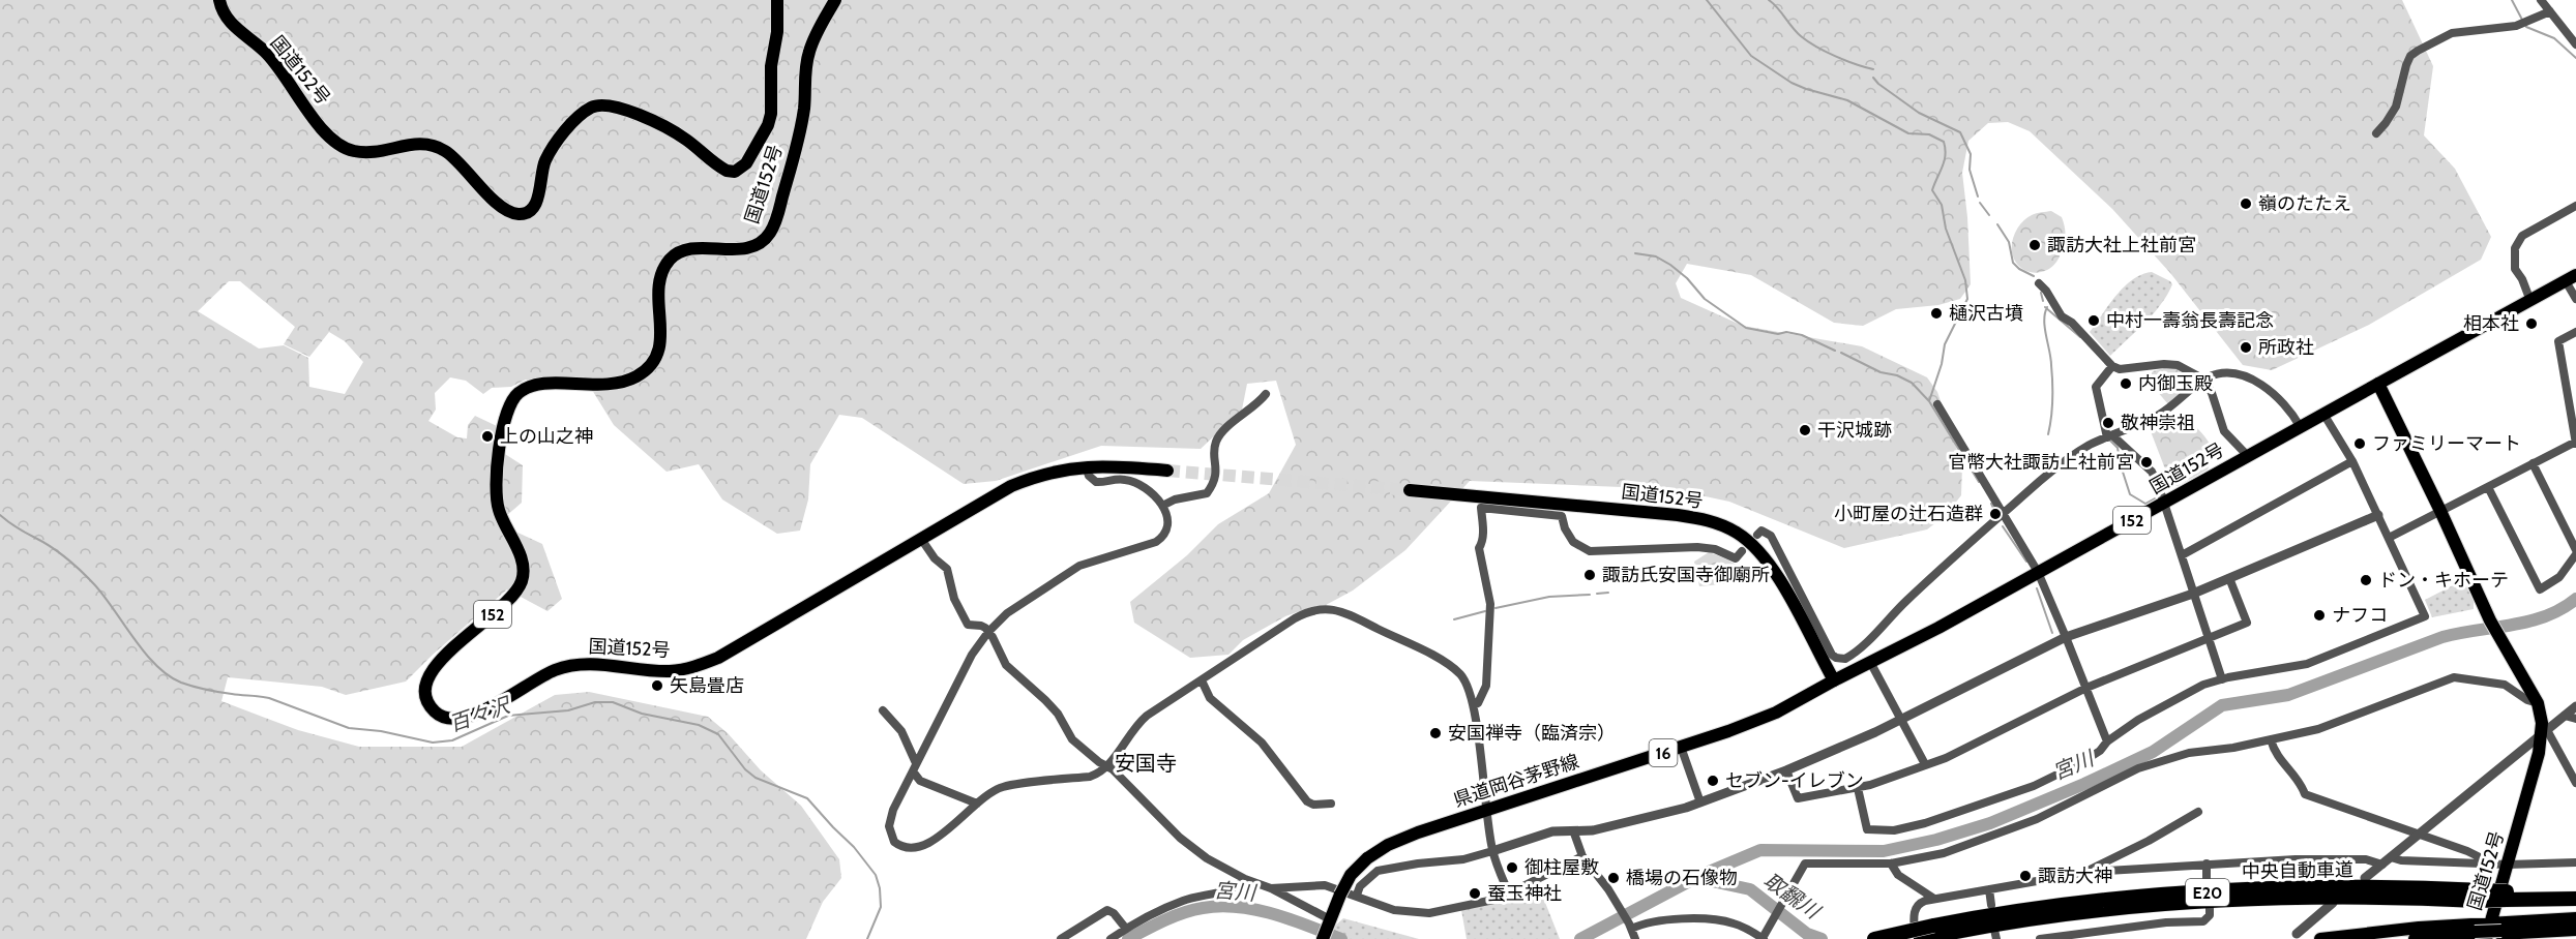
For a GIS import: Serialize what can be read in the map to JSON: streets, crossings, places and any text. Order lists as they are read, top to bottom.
{
  "streets": {
    "highway": ["中央自動車道", "E20"],
    "main road": [
      "国道152号",
      "152",
      "16",
      "県道岡谷茅野線"
    ]
  },
  "crossings": [
    ["国道152号", "県道岡谷茅野線"]
  ],
  "districts": ["安国寺"],
  "water": ["百々沢", "宮川", "取飜川"],
  "places": [
    "嶺のたたえ",
    "諏訪大社上社前宮",
    "樋沢古墳",
    "中村一壽翁長壽記念",
    "相本社",
    "所政社",
    "内御玉殿",
    "敬神崇祖",
    "干沢城跡",
    "上の山之神",
    "ファミリーマート",
    "官幣大社諏訪上社前宮",
    "小町屋の辻石造群",
    "諏訪氏安国寺御廟所",
    "ドン・キホーテ",
    "ナフコ",
    "矢島畳店",
    "安国禅寺（臨済宗）",
    "セブン-イレブン",
    "御柱屋敷",
    "諏訪大神",
    "橋場の石像物",
    "蚕玉神社"
  ]
}
